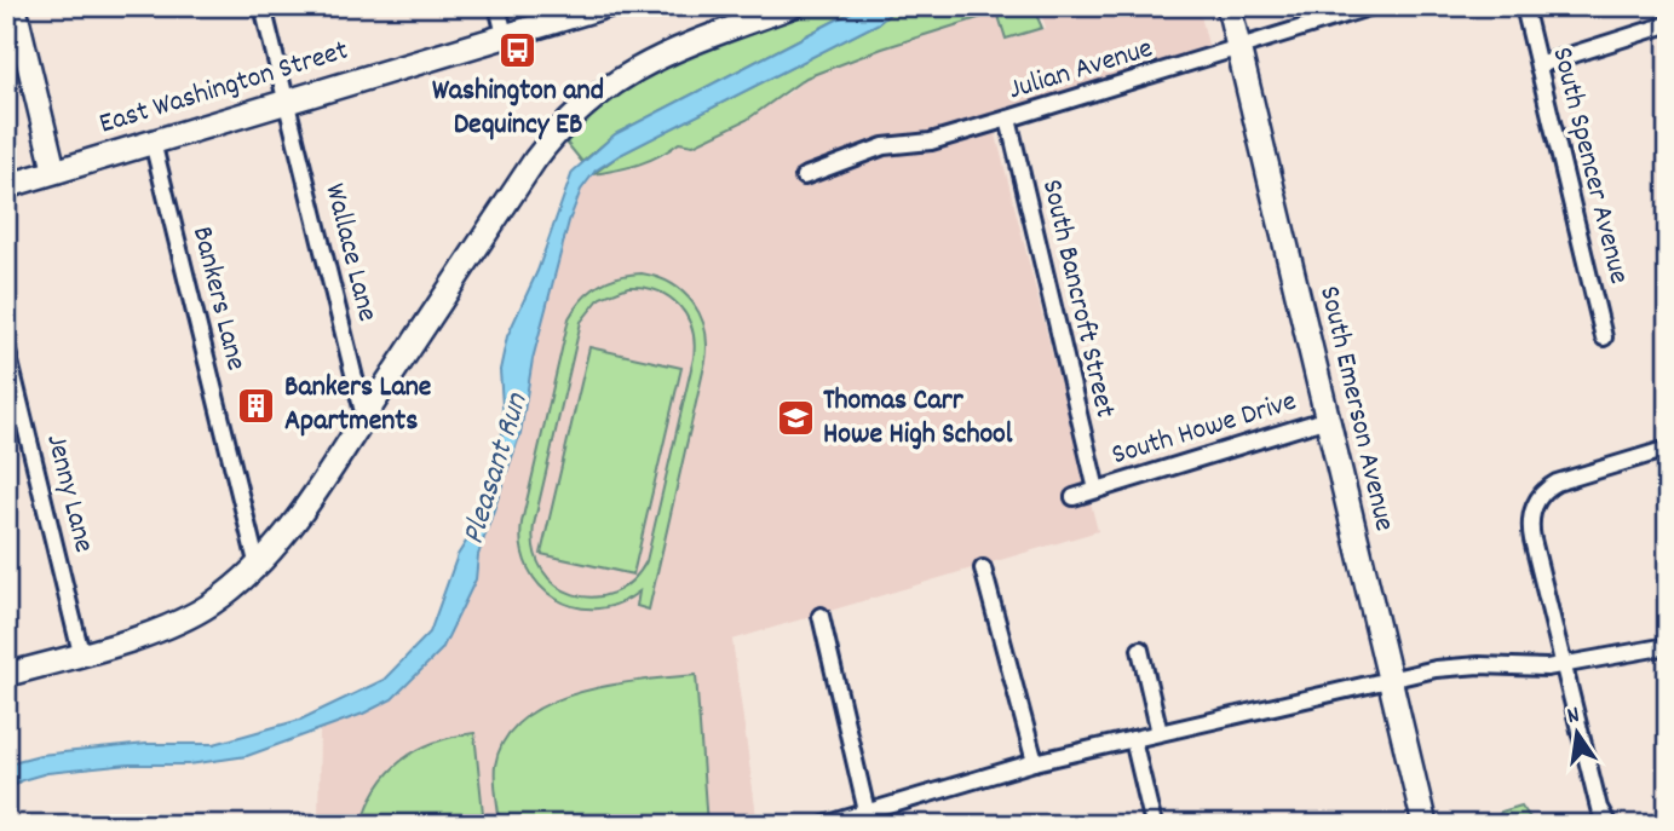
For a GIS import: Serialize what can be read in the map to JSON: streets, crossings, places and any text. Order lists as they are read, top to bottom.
{
  "streets": {
    "main road": ["East Washington Street", "South Emerson Avenue"],
    "street": [
      "Julian Avenue",
      "South Spencer Avenue",
      "Wallace Lane",
      "Bankers Lane",
      "South Bancroft Street",
      "South Howe Drive",
      "Jenny Lane"
    ]
  },
  "crossings": [
    ["Julian Avenue", "South Bancroft Street"],
    ["Julian Avenue", "South Emerson Avenue"],
    ["East Washington Street", "Wallace Lane"],
    ["East Washington Street", "Bankers Lane"],
    ["South Bancroft Street", "South Howe Drive"],
    ["South Emerson Avenue", "South Howe Drive"]
  ],
  "water": ["Pleasant Run"],
  "places": {
    "bus stop": ["Washington and Dequincy EB"],
    "building": ["Bankers Lane Apartments"],
    "school or university": ["Thomas Carr Howe High School"]
  },
  "north": "top"
}
